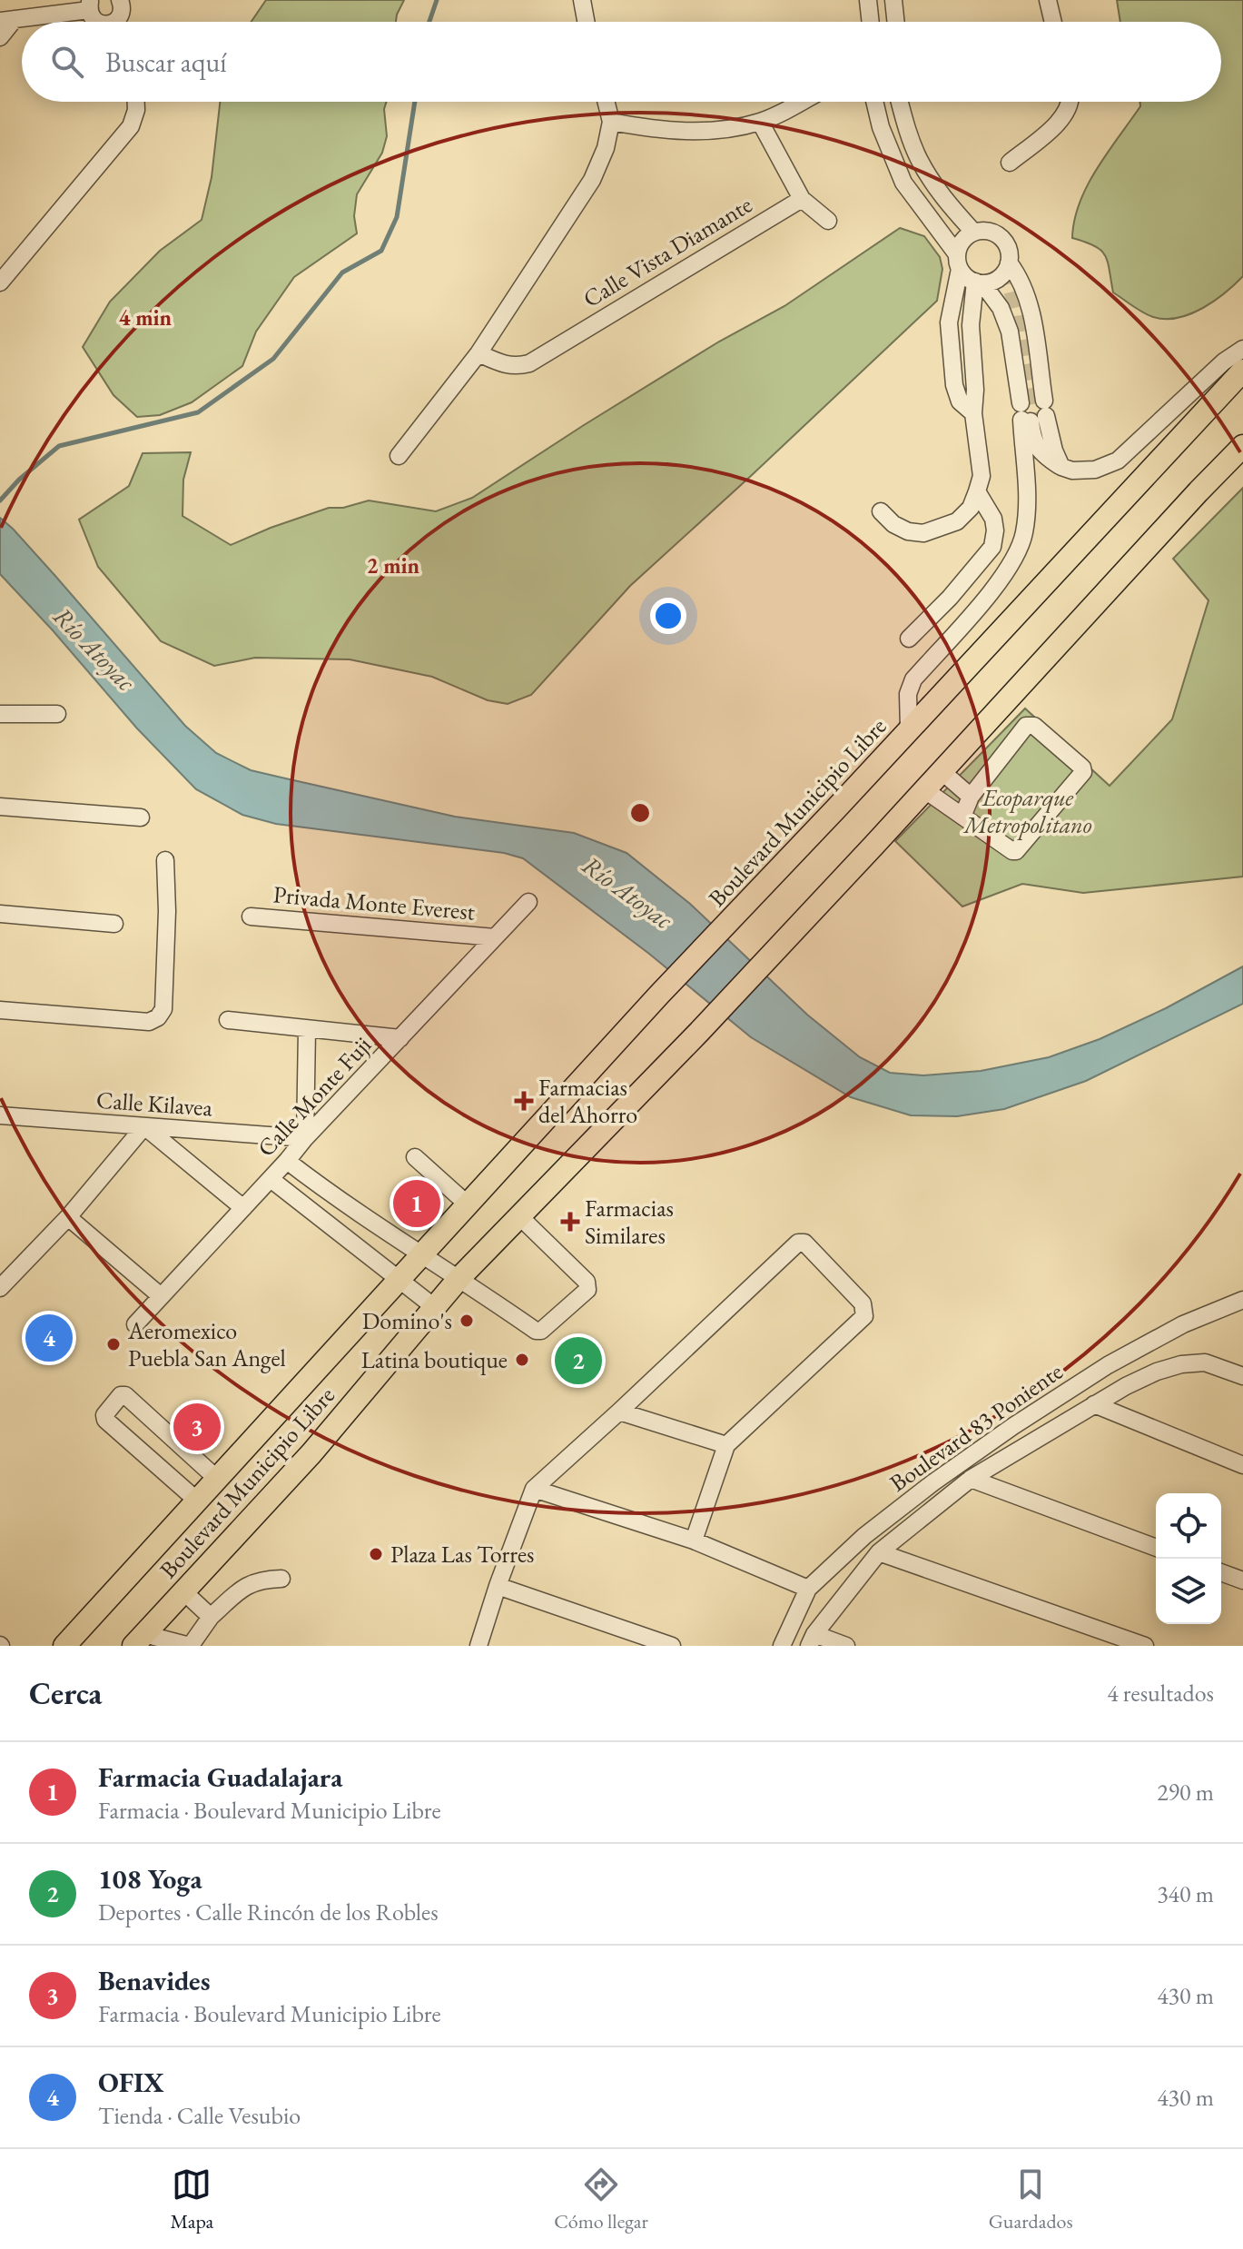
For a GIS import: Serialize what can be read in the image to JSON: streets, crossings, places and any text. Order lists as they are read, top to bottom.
{
  "streets": {
    "main road": ["Boulevard Municipio Libre"],
    "street": [
      "Calle Vista Diamante",
      "Privada Monte Everest",
      "Calle Monte Fuji",
      "Calle Kilavea",
      "Boulevard 83 Poniente"
    ]
  },
  "crossings": [
    ["Privada Monte Everest", "Calle Monte Fuji"],
    ["Calle Monte Fuji", "Calle Kilavea"]
  ],
  "water": ["Río Atoyac"],
  "parks": ["Ecoparque Metropolitano"],
  "places": {
    "health": ["Farmacias del Ahorro", "Farmacias Similares"],
    "other": [
      "Domino's",
      "Aeromexico Puebla San Angel",
      "Latina boutique",
      "Plaza Las Torres"
    ]
  },
  "page": {
    "search": "Buscar aquí",
    "pins": [
      "1",
      "4",
      "2",
      "3"
    ],
    "heading": ["Cerca", "4 resultados"],
    "list": [
      {
        "mark": "1",
        "name": "Farmacia Guadalajara",
        "note": "Farmacia · Boulevard Municipio Libre",
        "value": "290 m"
      },
      {
        "mark": "2",
        "name": "108 Yoga",
        "note": "Deportes · Calle Rincón de los Robles",
        "value": "340 m"
      },
      {
        "mark": "3",
        "name": "Benavides",
        "note": "Farmacia · Boulevard Municipio Libre",
        "value": "430 m"
      },
      {
        "mark": "4",
        "name": "OFIX",
        "note": "Tienda · Calle Vesubio",
        "value": "430 m"
      }
    ],
    "nav": ["Mapa", "Cómo llegar", "Guardados"]
  },
  "rings": ["4 min", "2 min"]
}
